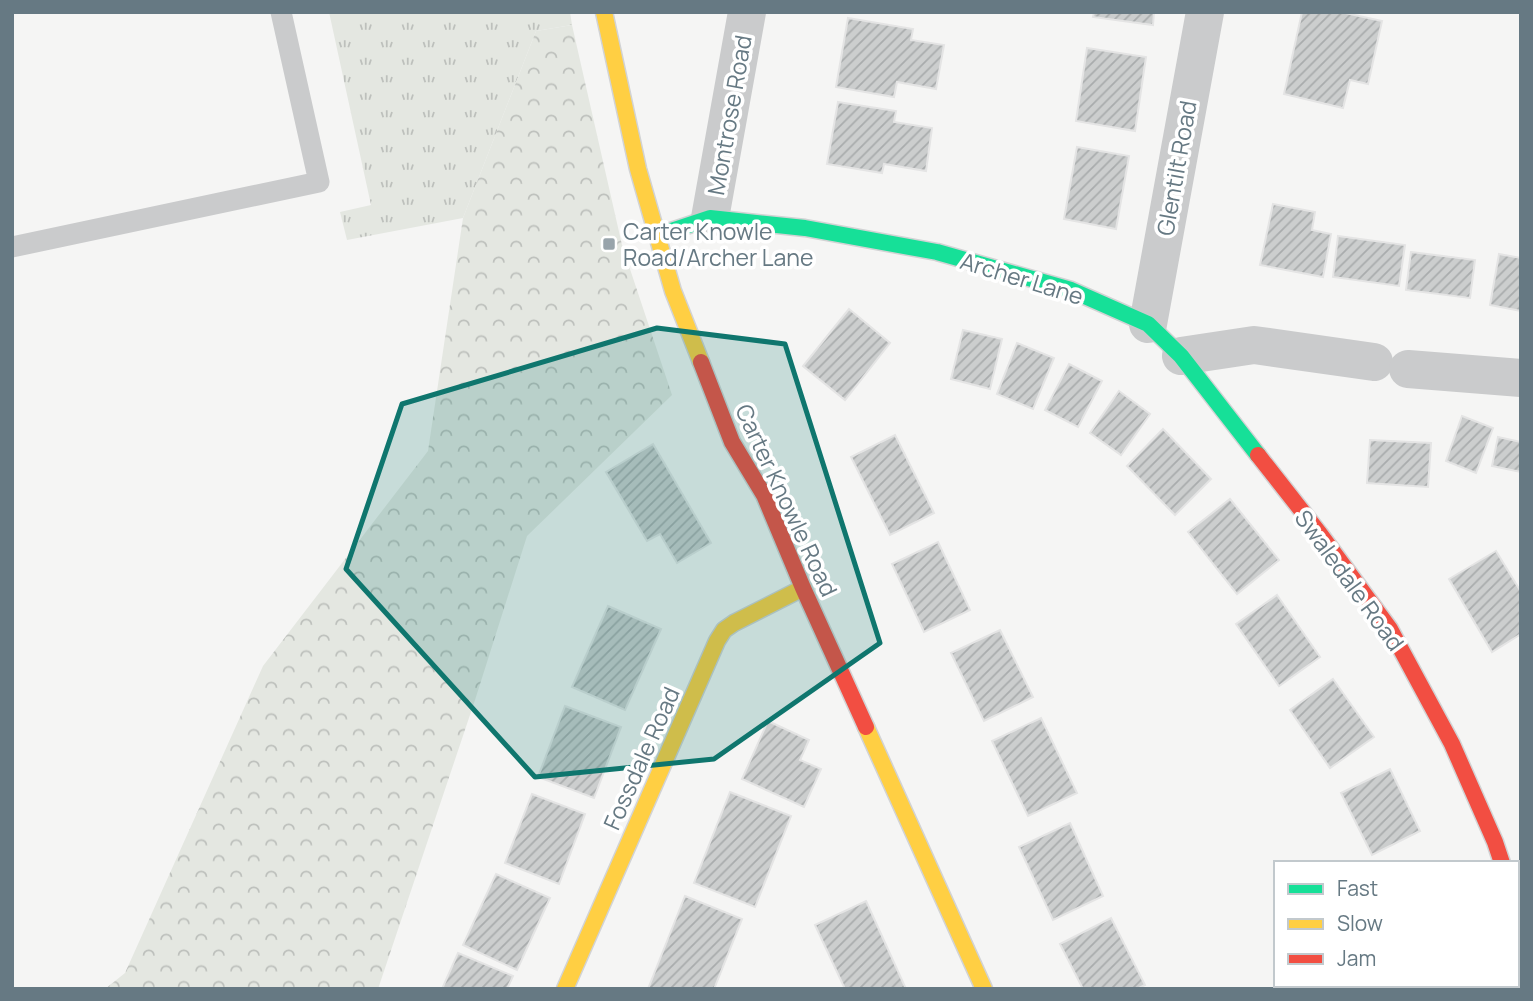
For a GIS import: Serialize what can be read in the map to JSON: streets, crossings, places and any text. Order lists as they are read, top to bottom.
{
  "streets": {
    "street": [
      "Montrose Road",
      "Glentilt Road",
      "Archer Lane",
      "Carter Knowle Road",
      "Swaledale Road",
      "Fossdale Road"
    ]
  },
  "crossings": [
    ["Montrose Road", "Archer Lane"],
    ["Glentilt Road", "Archer Lane"],
    ["Archer Lane", "Carter Knowle Road"],
    ["Archer Lane", "Swaledale Road"],
    ["Carter Knowle Road", "Fossdale Road"]
  ],
  "places": {
    "transit": ["Carter Knowle Road/Archer Lane"]
  },
  "legend": ["Fast", "Slow", "Jam"]
}
